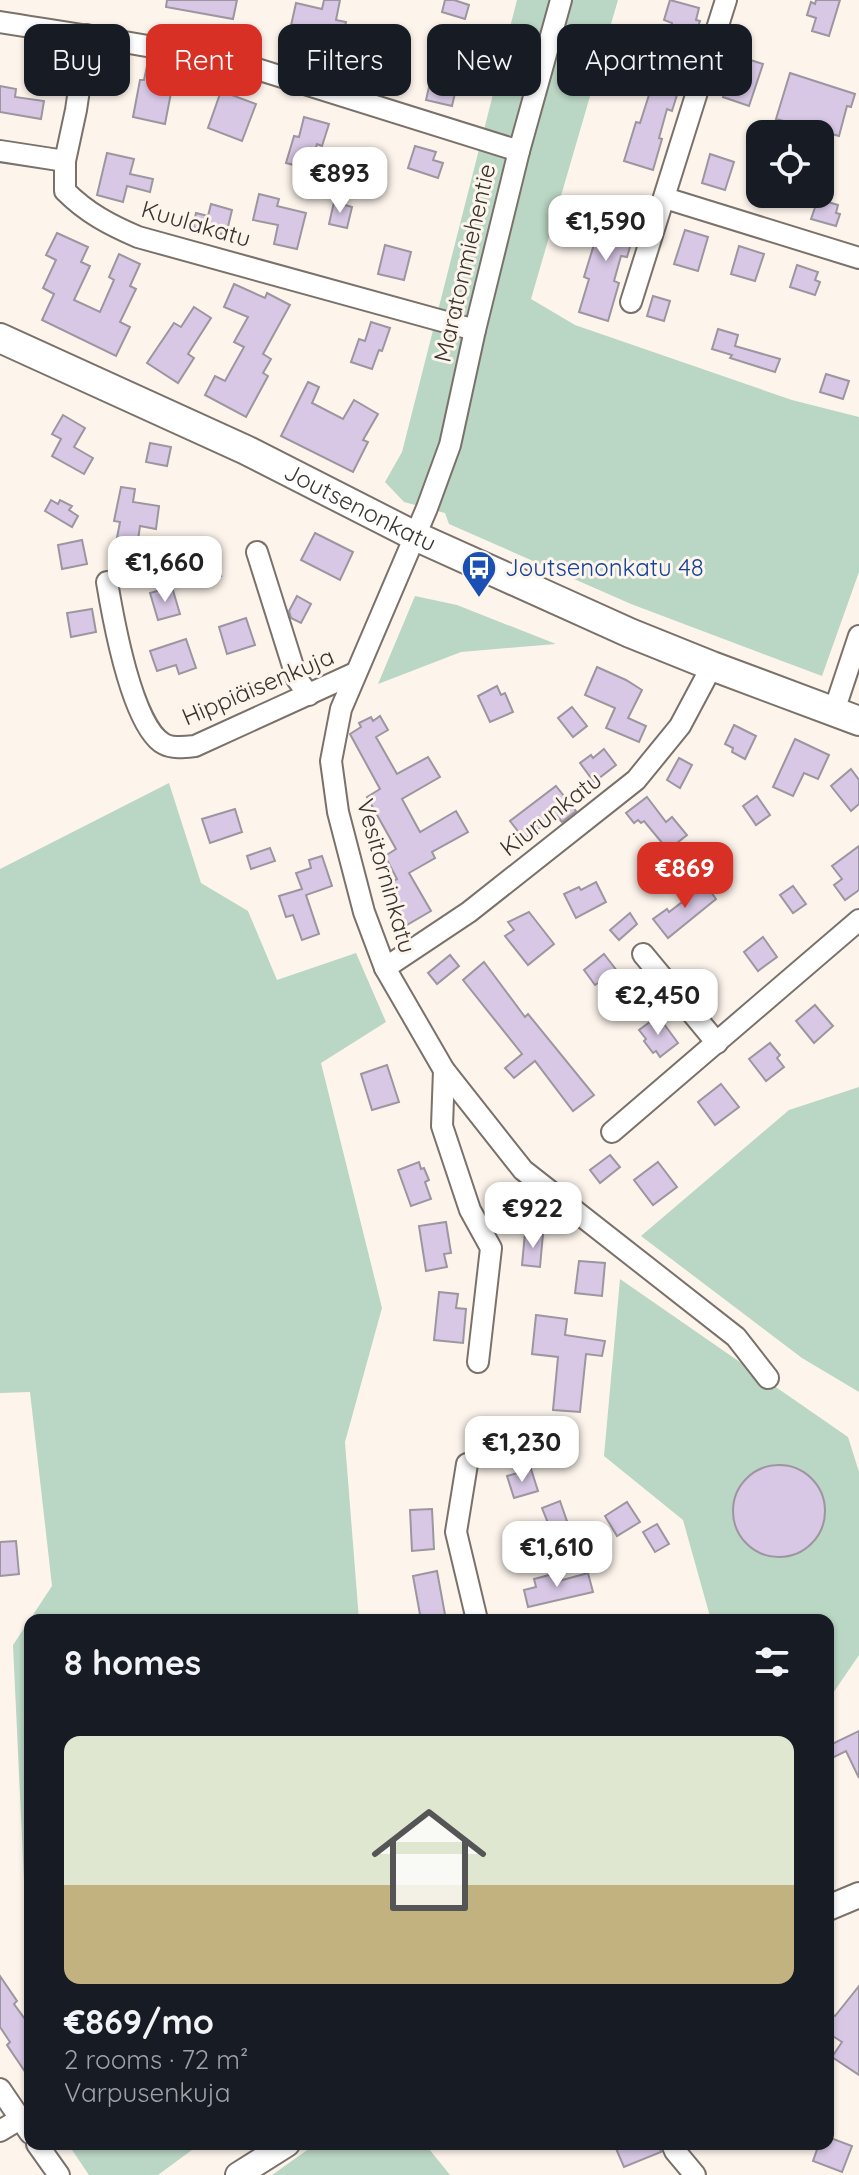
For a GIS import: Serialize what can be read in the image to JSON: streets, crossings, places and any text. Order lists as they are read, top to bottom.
{
  "streets": {
    "main road": ["Joutsenonkatu"],
    "street": [
      "Kuulakatu",
      "Maratonmiehentie",
      "Hippiäisenkuja",
      "Kiurunkatu",
      "Vesitorninkatu"
    ]
  },
  "crossings": [
    ["Kuulakatu", "Maratonmiehentie"],
    ["Maratonmiehentie", "Joutsenonkatu"],
    ["Maratonmiehentie", "Vesitorninkatu"],
    ["Joutsenonkatu", "Kiurunkatu"],
    ["Joutsenonkatu", "Vesitorninkatu"],
    ["Hippiäisenkuja", "Vesitorninkatu"],
    ["Kiurunkatu", "Vesitorninkatu"]
  ],
  "places": {
    "bus stop": ["Joutsenonkatu 48"]
  },
  "page": {
    "chip": [
      "Buy",
      "Rent",
      "Filters",
      "New",
      "Apartment"
    ],
    "price": [
      "€893",
      "€1,590",
      "€1,660",
      "€869",
      "€2,450",
      "€922",
      "€1,230",
      "€1,610"
    ],
    "heading": "8 homes",
    "list": [
      {
        "name": "€869/mo",
        "note": "2 rooms · 72 m² · Varpusenkuja"
      }
    ]
  }
}
